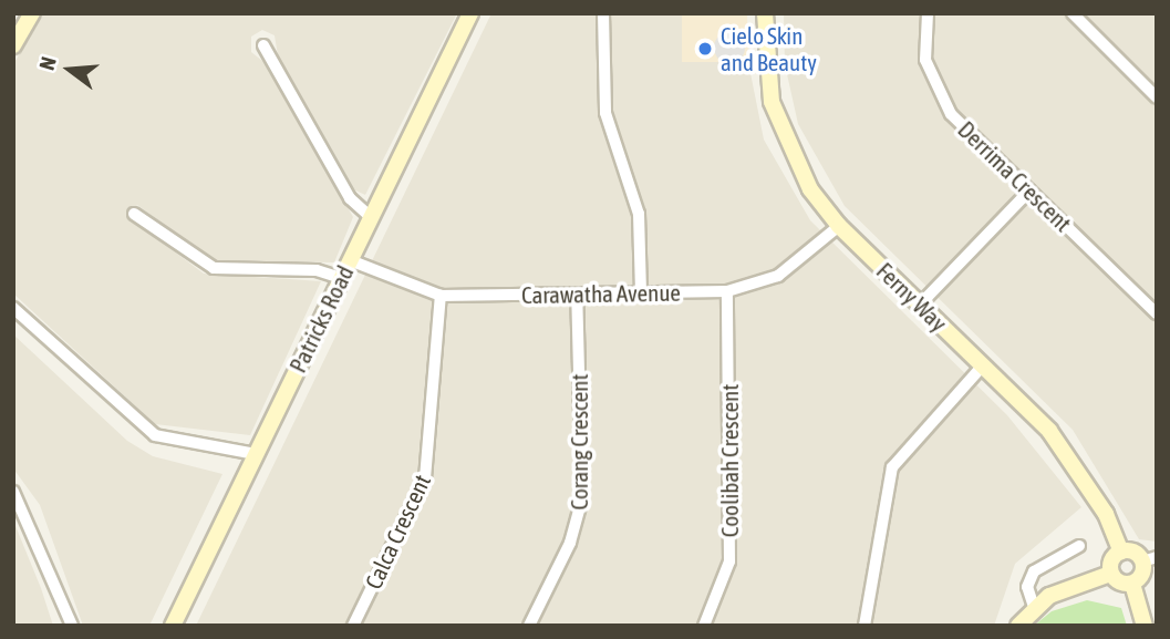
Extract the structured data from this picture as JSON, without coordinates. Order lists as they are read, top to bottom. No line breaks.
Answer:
{"streets":{"street":["Derrima Crescent","Carawatha Avenue","Ferny Way","Patricks Road","Corang Crescent","Coolibah Crescent","Calca Crescent"]},"crossings":[["Carawatha Avenue","Ferny Way"],["Carawatha Avenue","Patricks Road"],["Carawatha Avenue","Corang Crescent"],["Carawatha Avenue","Coolibah Crescent"],["Carawatha Avenue","Calca Crescent"]],"places":["Cielo Skin and Beauty"],"north":"left"}
